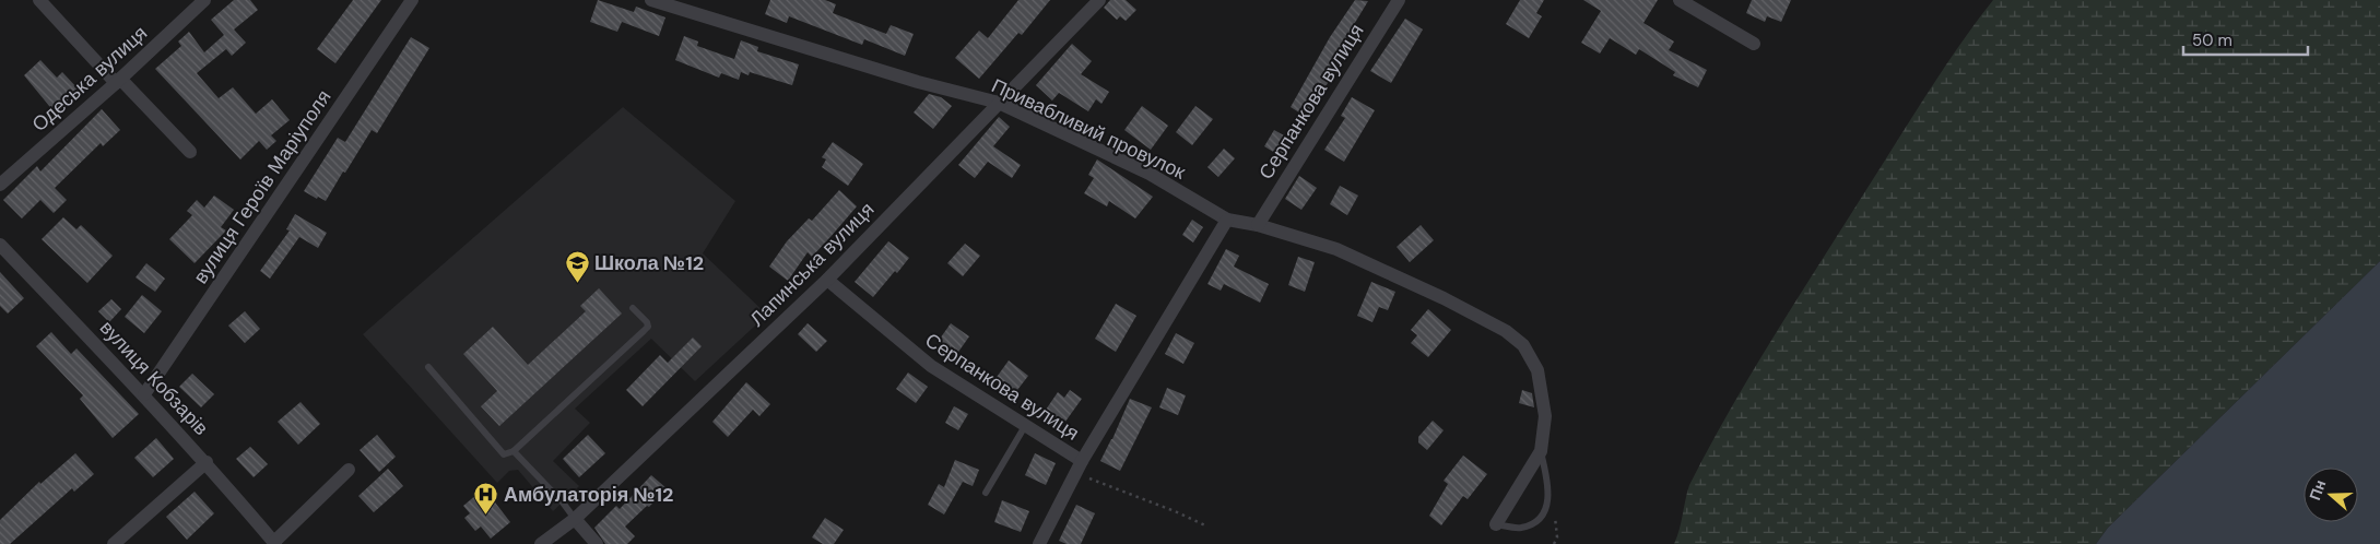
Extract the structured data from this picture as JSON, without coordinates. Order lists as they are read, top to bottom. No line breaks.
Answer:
{"streets":{"street":["Одеська вулиця","Серпанкова вулиця","Привабливий провулок","вулиця Героїв Маріуполя","Лапинська вулиця","вулиця Кобзарів"]},"crossings":[["Серпанкова вулиця","Привабливий провулок"],["Серпанкова вулиця","Лапинська вулиця"],["Привабливий провулок","Лапинська вулиця"],["вулиця Героїв Маріуполя","вулиця Кобзарів"]],"places":{"school or university":["Школа №12"],"hospital":["Амбулаторія №12"]},"scale_bar":"50 m","north":"left"}
